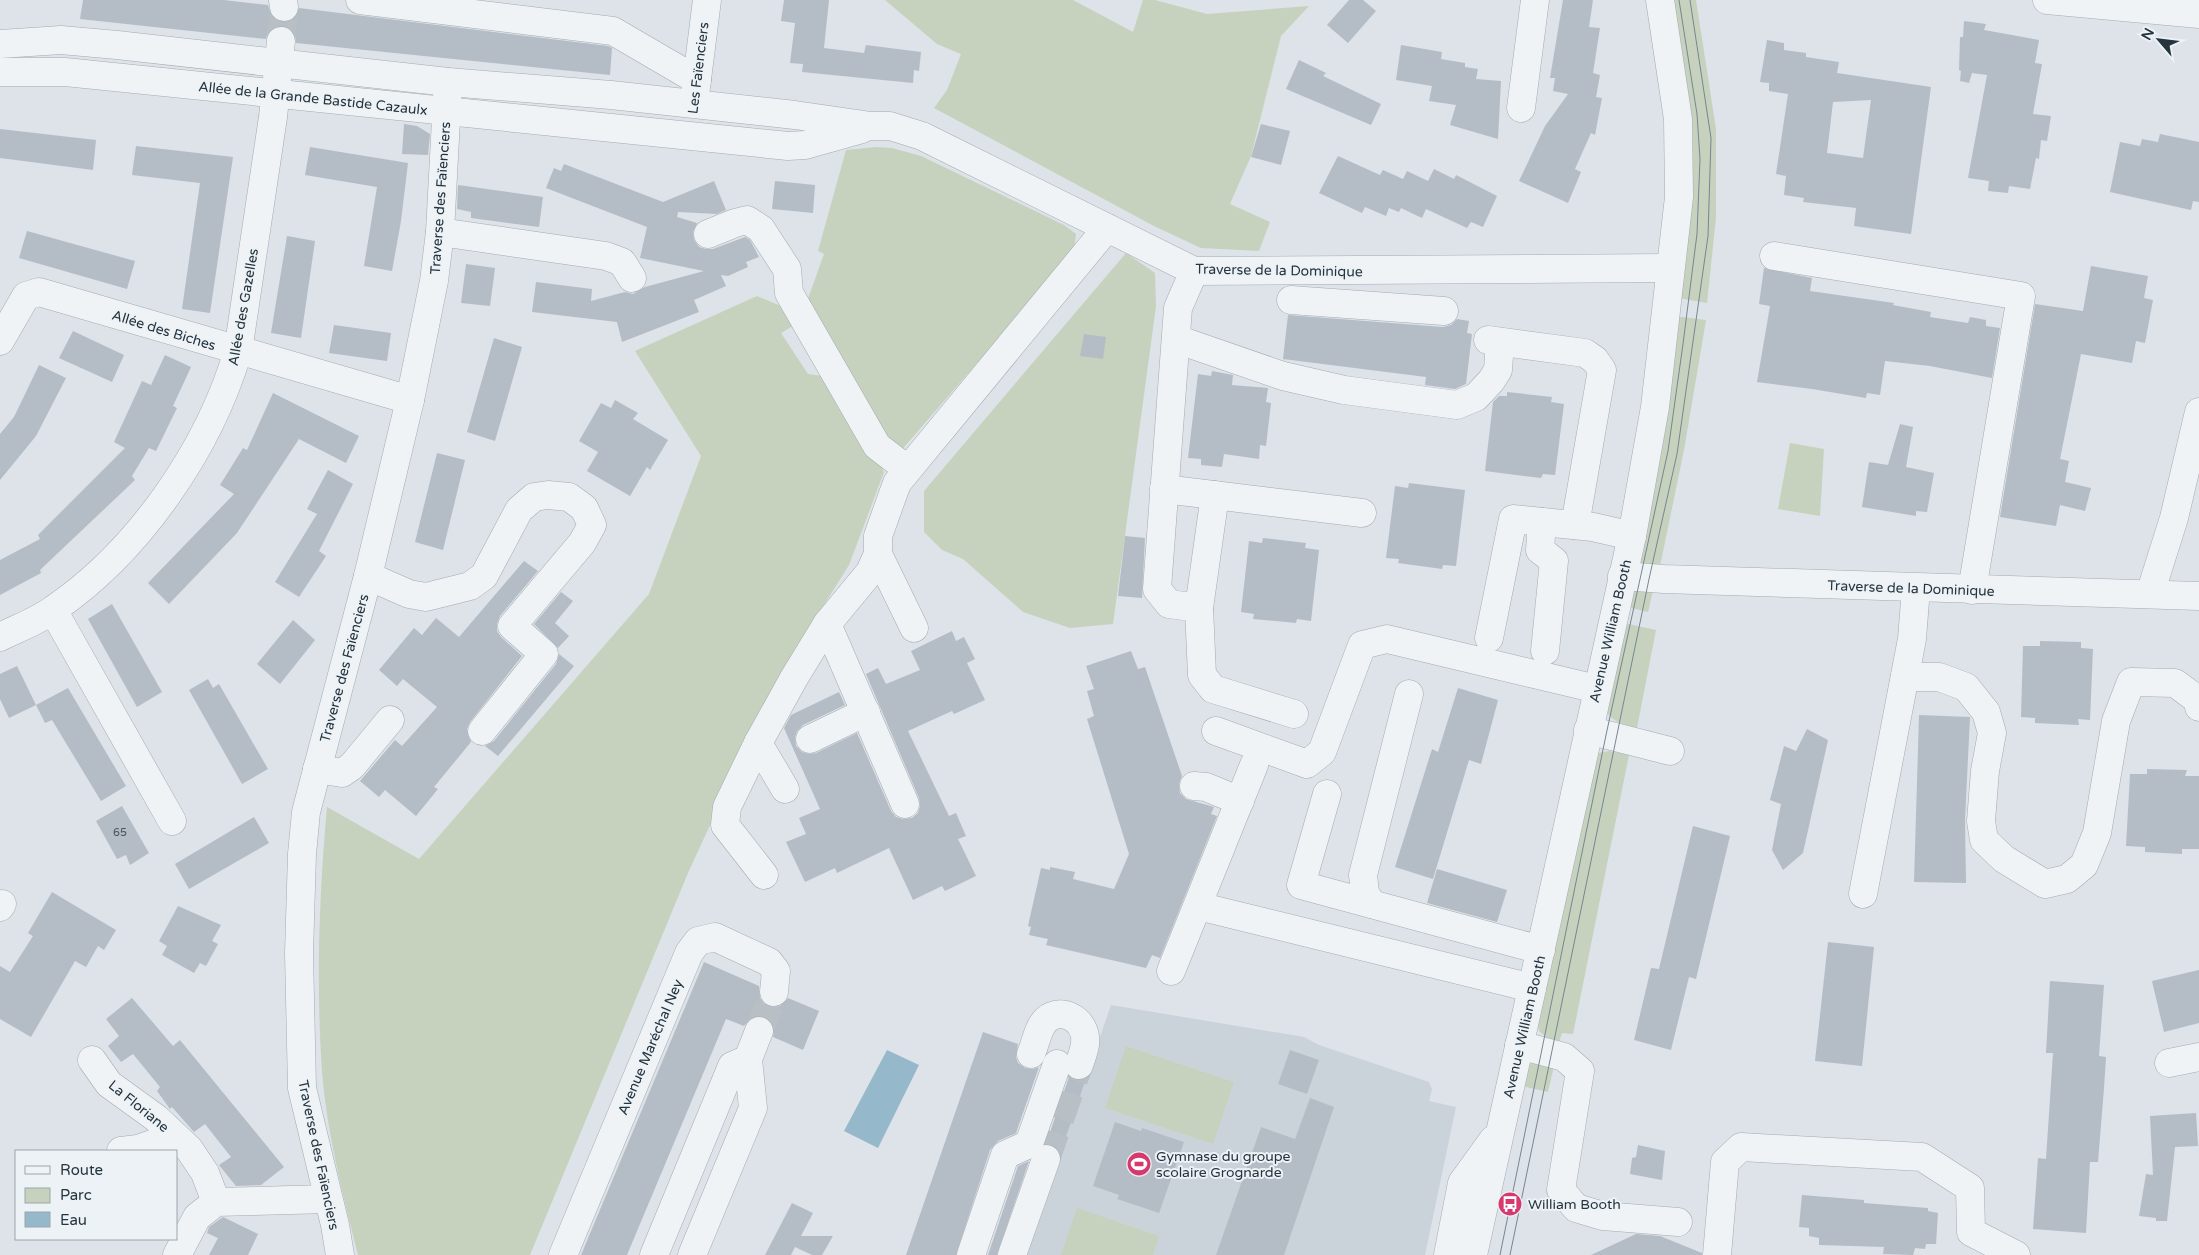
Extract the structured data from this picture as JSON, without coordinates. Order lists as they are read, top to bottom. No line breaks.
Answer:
{"streets":{"street":["Les Faïenciers","Allée de la Grande Bastide Cazaulx","Traverse des Faïenciers","Traverse de la Dominique","Allée des Gazelles","Allée des Biches","Avenue William Booth","Avenue Maréchal Ney","La Floriane"]},"crossings":[["Les Faïenciers","Allée de la Grande Bastide Cazaulx"],["Allée de la Grande Bastide Cazaulx","Traverse des Faïenciers"],["Allée de la Grande Bastide Cazaulx","Traverse de la Dominique"],["Allée de la Grande Bastide Cazaulx","Allée des Gazelles"],["Traverse des Faïenciers","Allée des Biches"],["Traverse de la Dominique","Avenue William Booth"],["Allée des Gazelles","Allée des Biches"]],"places":{"sports":["Gymnase du groupe scolaire Grognarde"],"bus stop":["William Booth"]},"house_numbers":["65"],"legend":["Route","Parc","Eau"],"north":"top left"}
